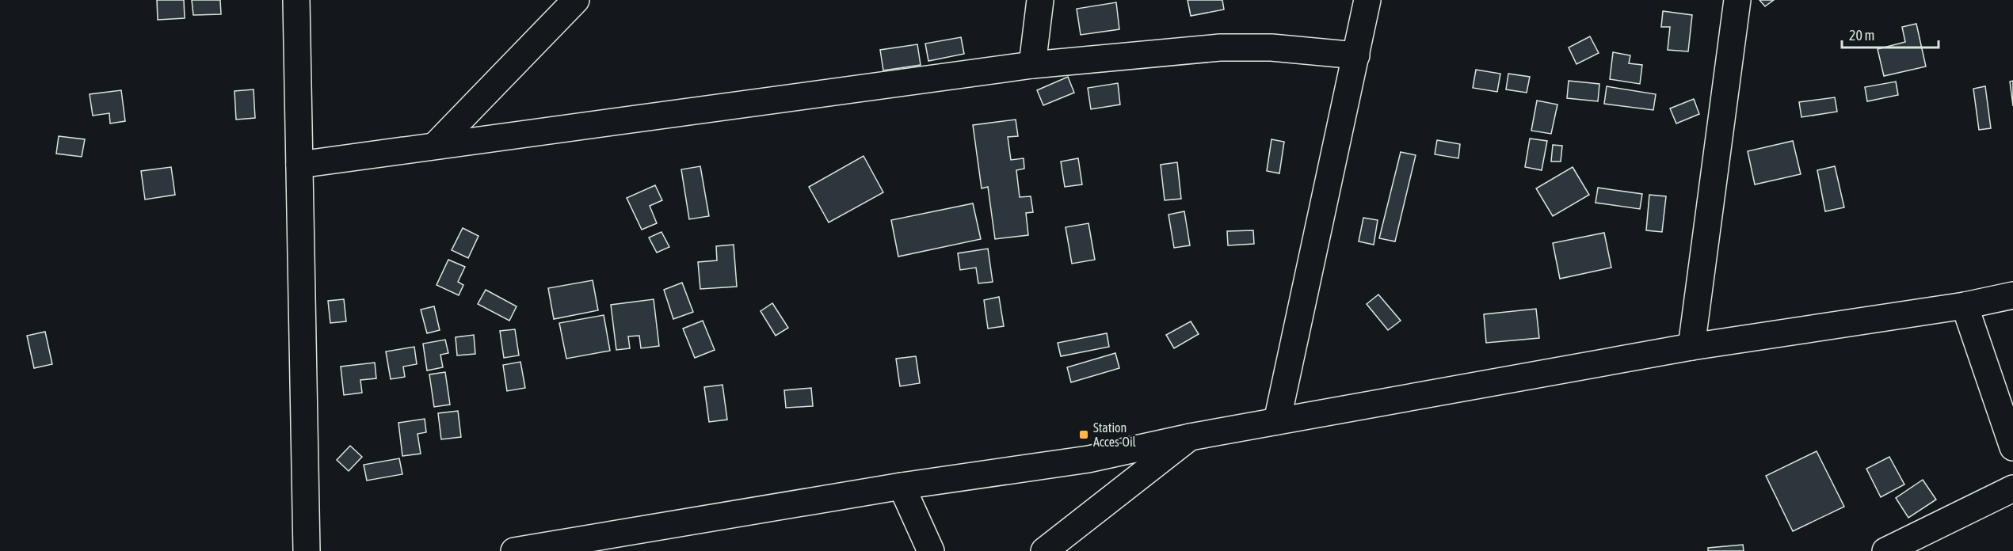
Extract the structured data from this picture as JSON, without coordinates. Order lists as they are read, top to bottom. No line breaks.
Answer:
{"places":{"transit":["Station Acces-Oil"]},"scale_bar":"20 m"}
